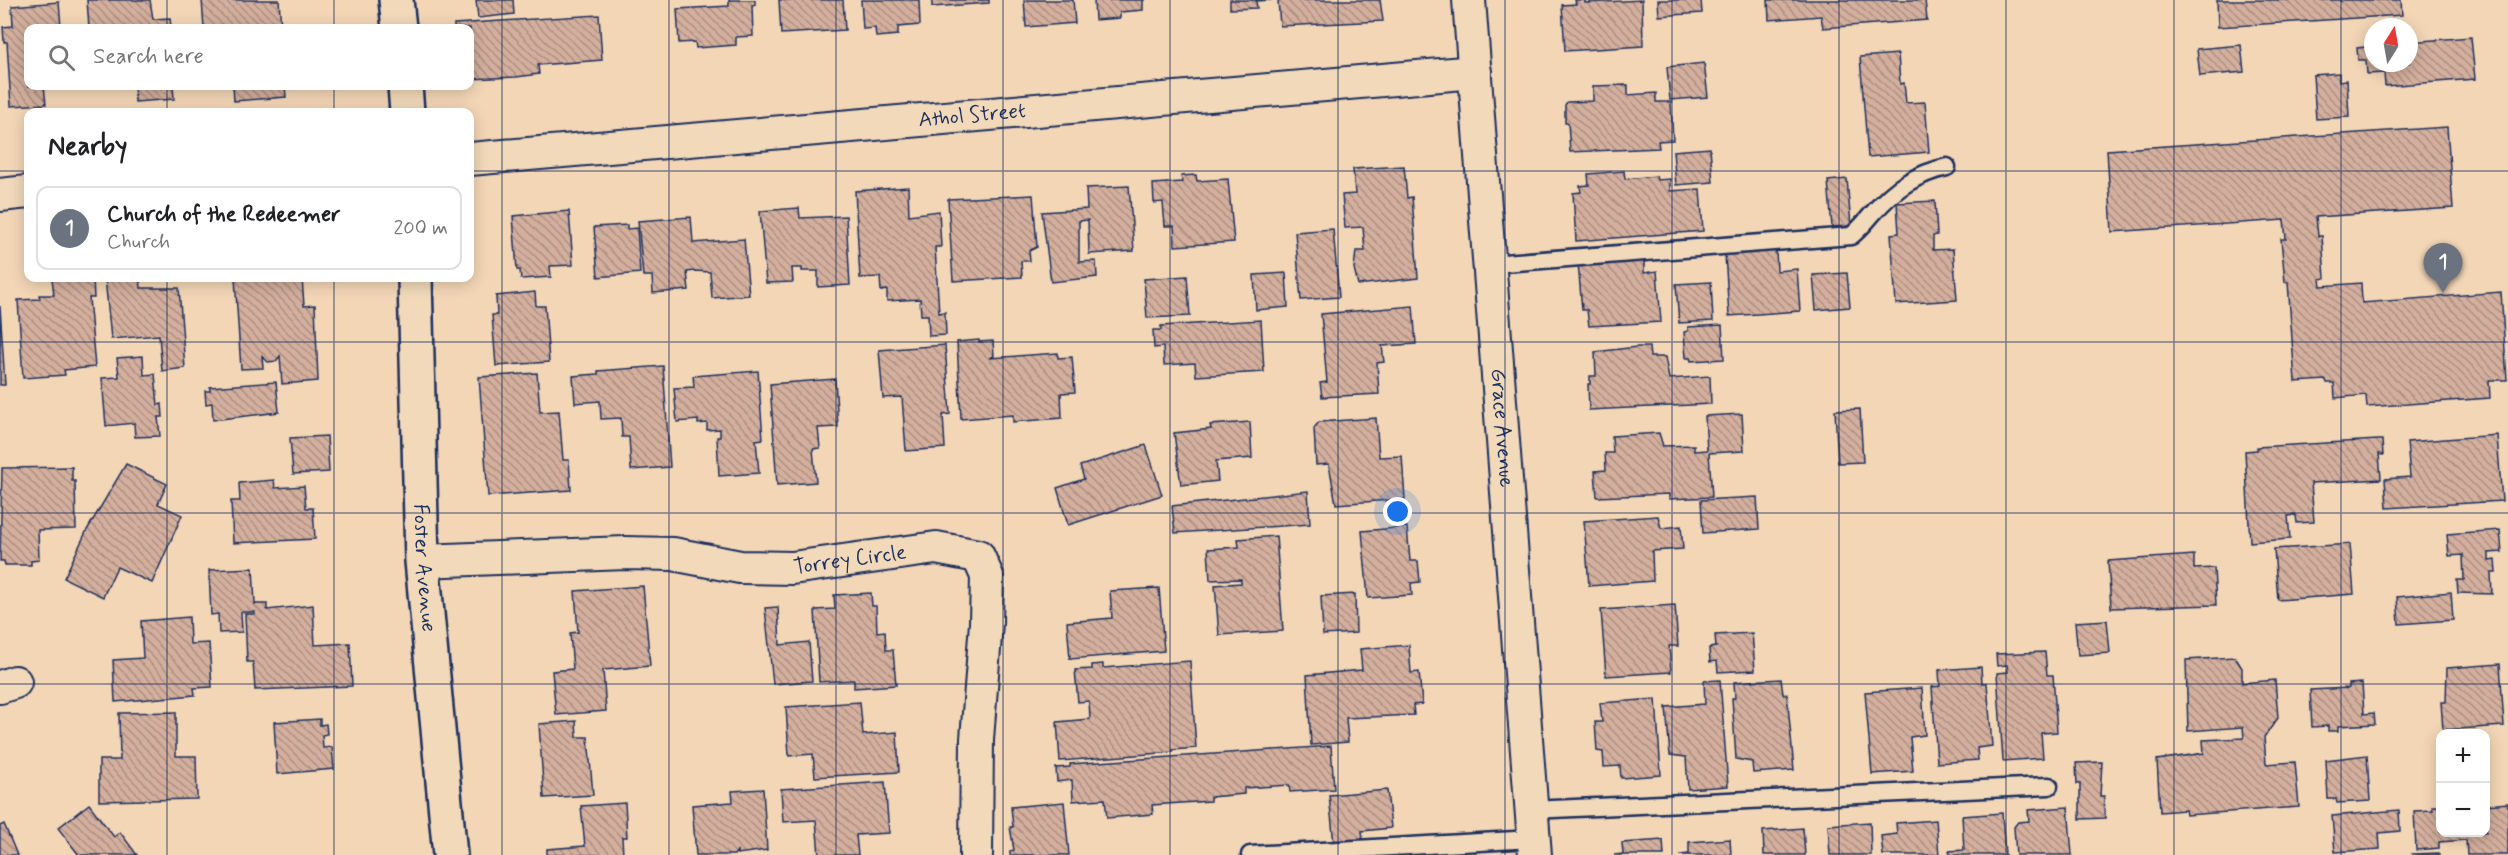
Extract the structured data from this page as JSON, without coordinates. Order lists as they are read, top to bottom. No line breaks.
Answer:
{"streets":{"street":["Athol Street","Grace Avenue","Torrey Circle","Foster Avenue"]},"crossings":[["Athol Street","Grace Avenue"],["Torrey Circle","Foster Avenue"]],"north":"top","page":{"search":"Search here","heading":"Nearby","list":[{"mark":"1","name":"Church of the Redeemer","note":"Church","value":"200 m"}],"pins":"1","map_buttons":["+","−"]}}
